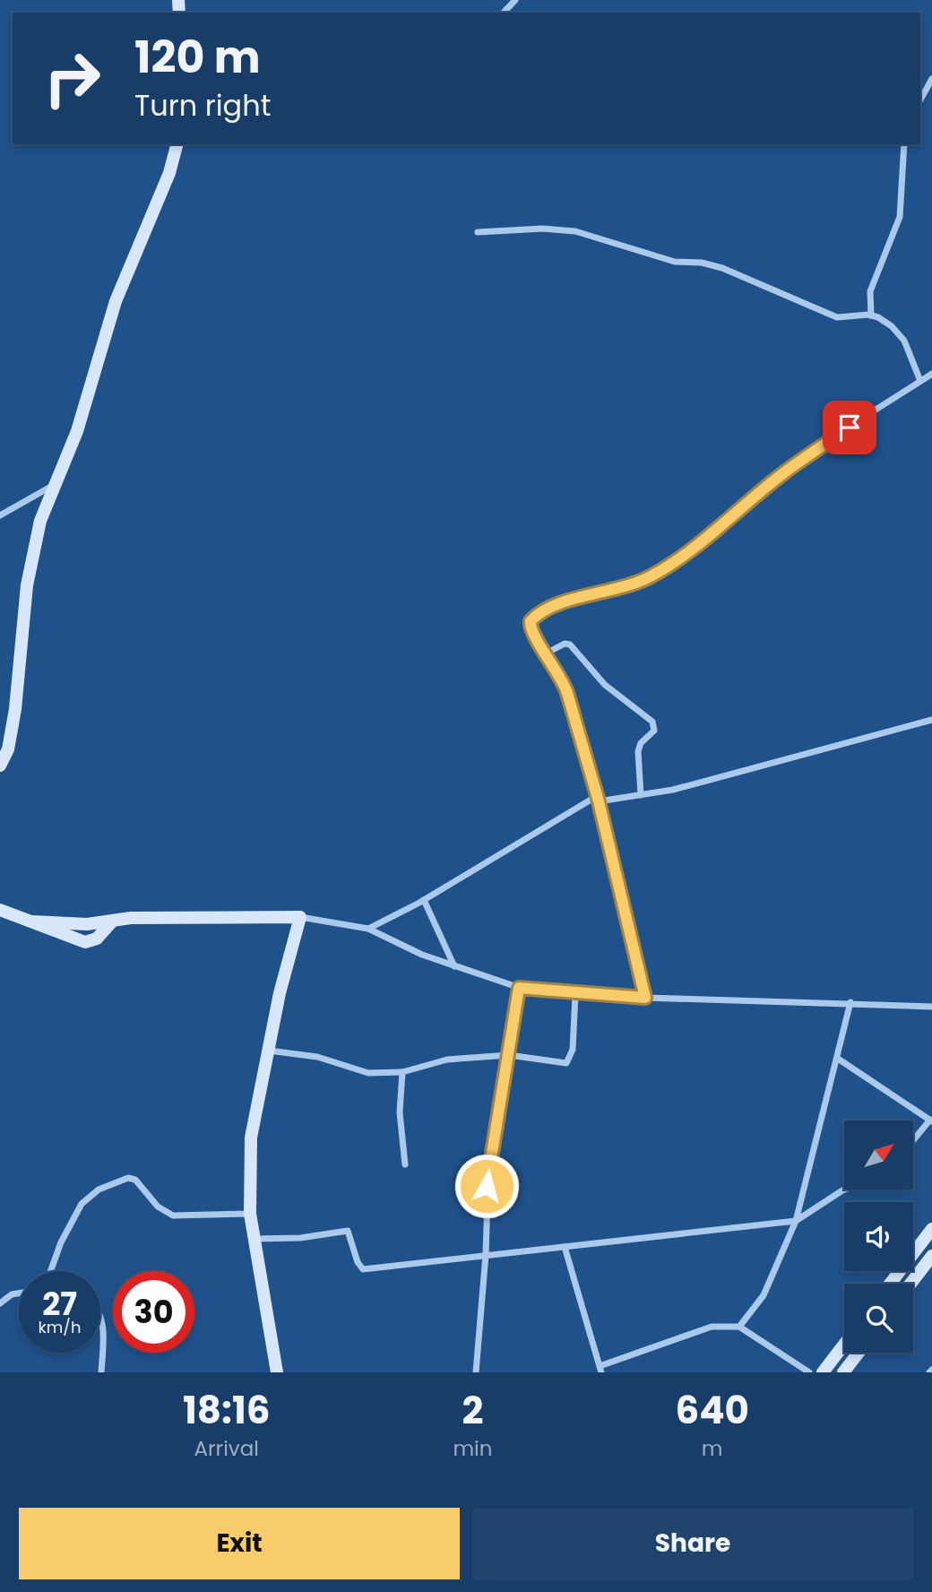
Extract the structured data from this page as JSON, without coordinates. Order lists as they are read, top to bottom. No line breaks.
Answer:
{"north":"top right","page":{"turn":["120 m","Turn right"],"speed":"27 km/h","limit":"30","eta":["18:16","Arrival","2","min","640","m"],"buttons":["Exit","Share"]}}
